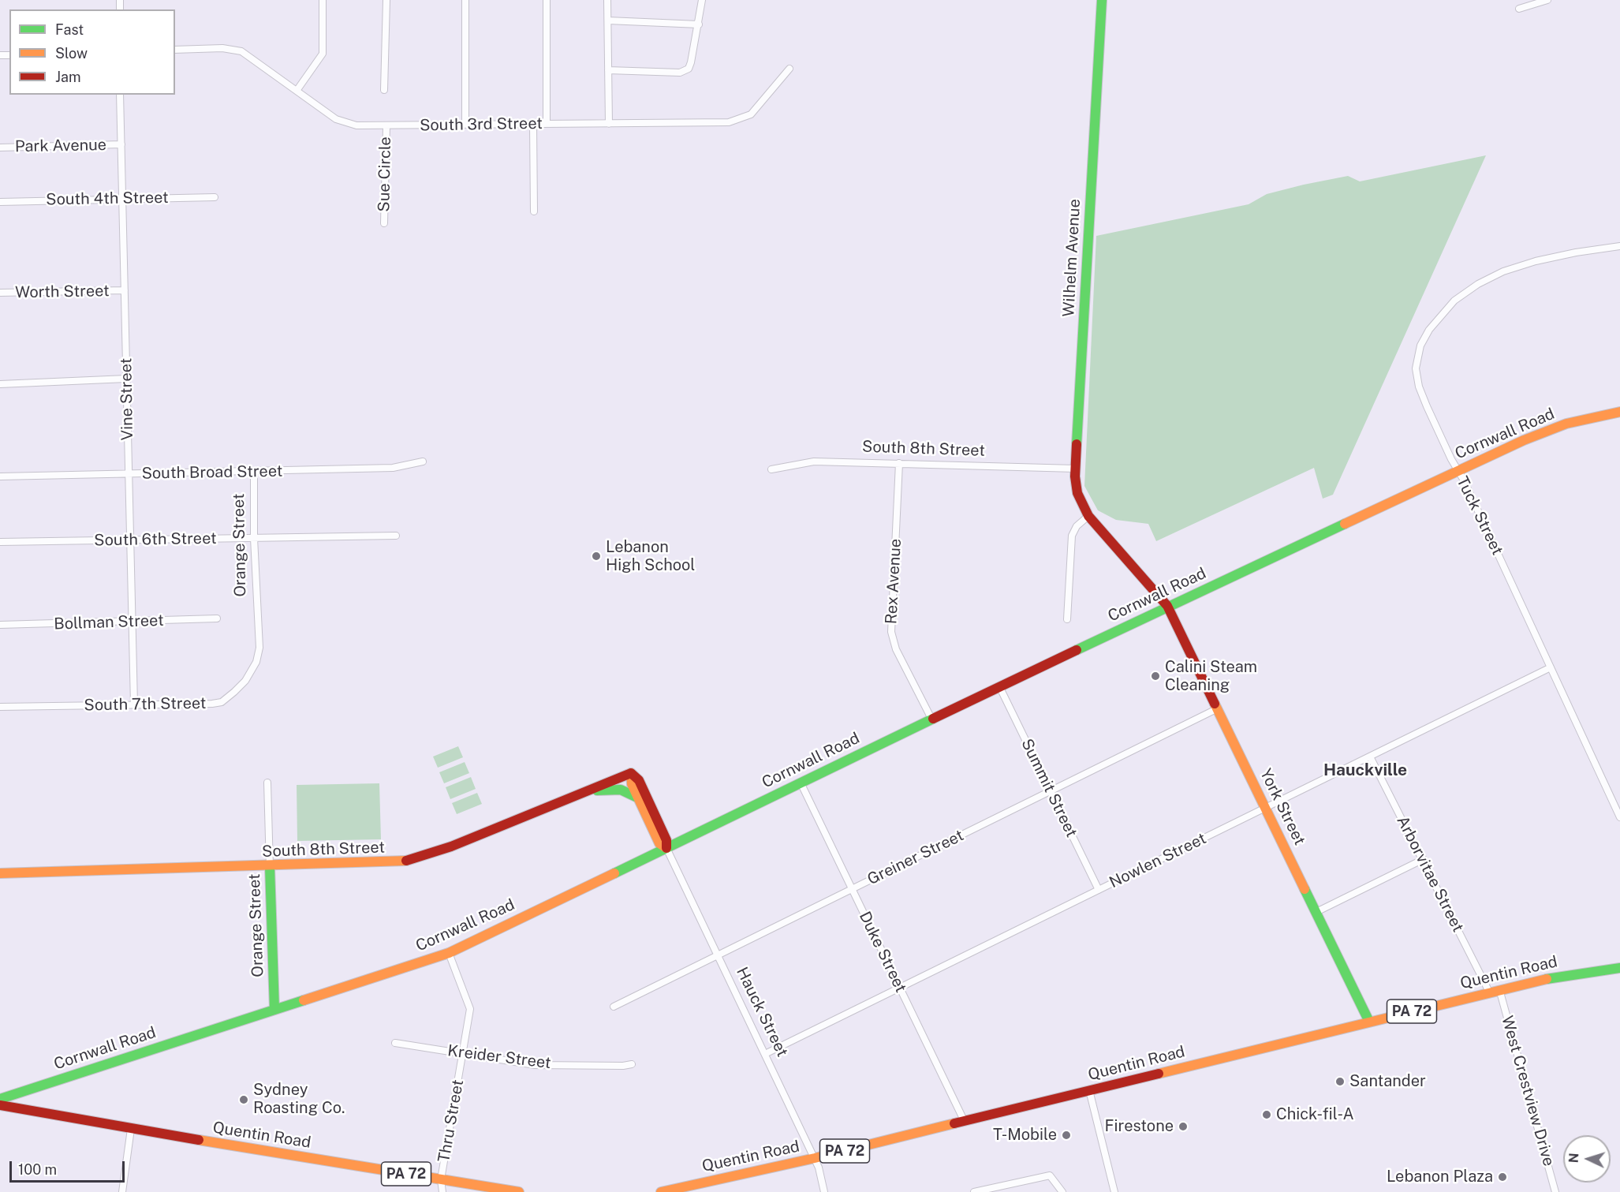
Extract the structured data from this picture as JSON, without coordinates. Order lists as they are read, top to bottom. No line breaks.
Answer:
{"streets":{"main road":["Wilhelm Avenue","Cornwall Road","South 8th Street","Orange Street","York Street","Quentin Road","PA 72","Hauck Street"],"street":["South 3rd Street","Park Avenue","Sue Circle","South 4th Street","Worth Street","Vine Street","South Broad Street","Tuck Street","South 6th Street","Rex Avenue","Bollman Street","South 7th Street","Summit Street","Greiner Street","Nowlen Street","Arborvitae Street","Duke Street","Kreider Street","West Crestview Drive","Thru Street"]},"crossings":[["South 3rd Street","Sue Circle"],["Park Avenue","Vine Street"],["South 4th Street","Vine Street"],["Wilhelm Avenue","Cornwall Road"],["Wilhelm Avenue","South 8th Street"],["Wilhelm Avenue","York Street"],["Worth Street","Vine Street"],["Vine Street","South Broad Street"],["Vine Street","South 6th Street"],["Vine Street","Bollman Street"],["Vine Street","South 7th Street"],["Cornwall Road","Tuck Street"],["Cornwall Road","Orange Street"],["Cornwall Road","Rex Avenue"],["Cornwall Road","Summit Street"],["Cornwall Road","York Street"],["Cornwall Road","Duke Street"],["Cornwall Road","Hauck Street"],["Cornwall Road","Thru Street"],["South 8th Street","Orange Street"],["South 8th Street","Rex Avenue"],["South 8th Street","Hauck Street"],["South Broad Street","Orange Street"],["Tuck Street","Nowlen Street"],["South 6th Street","Orange Street"],["Orange Street","South 7th Street"],["Summit Street","Greiner Street"],["Summit Street","Nowlen Street"],["York Street","Greiner Street"],["York Street","Nowlen Street"],["York Street","Quentin Road"],["Greiner Street","Duke Street"],["Greiner Street","Hauck Street"],["Nowlen Street","Arborvitae Street"],["Nowlen Street","Duke Street"],["Nowlen Street","Hauck Street"],["Arborvitae Street","Quentin Road"],["Arborvitae Street","West Crestview Drive"],["Duke Street","Quentin Road"],["Quentin Road","Hauck Street"],["Quentin Road","West Crestview Drive"],["Quentin Road","Thru Street"],["Kreider Street","Thru Street"]],"districts":["Hauckville"],"places":["Lebanon High School","Calini Steam Cleaning","Santander","Sydney Roasting Co.","Chick-fil-A","Firestone","T-Mobile","Lebanon Plaza"],"legend":["Fast","Slow","Jam"],"scale_bar":"100 m","north":"left"}
